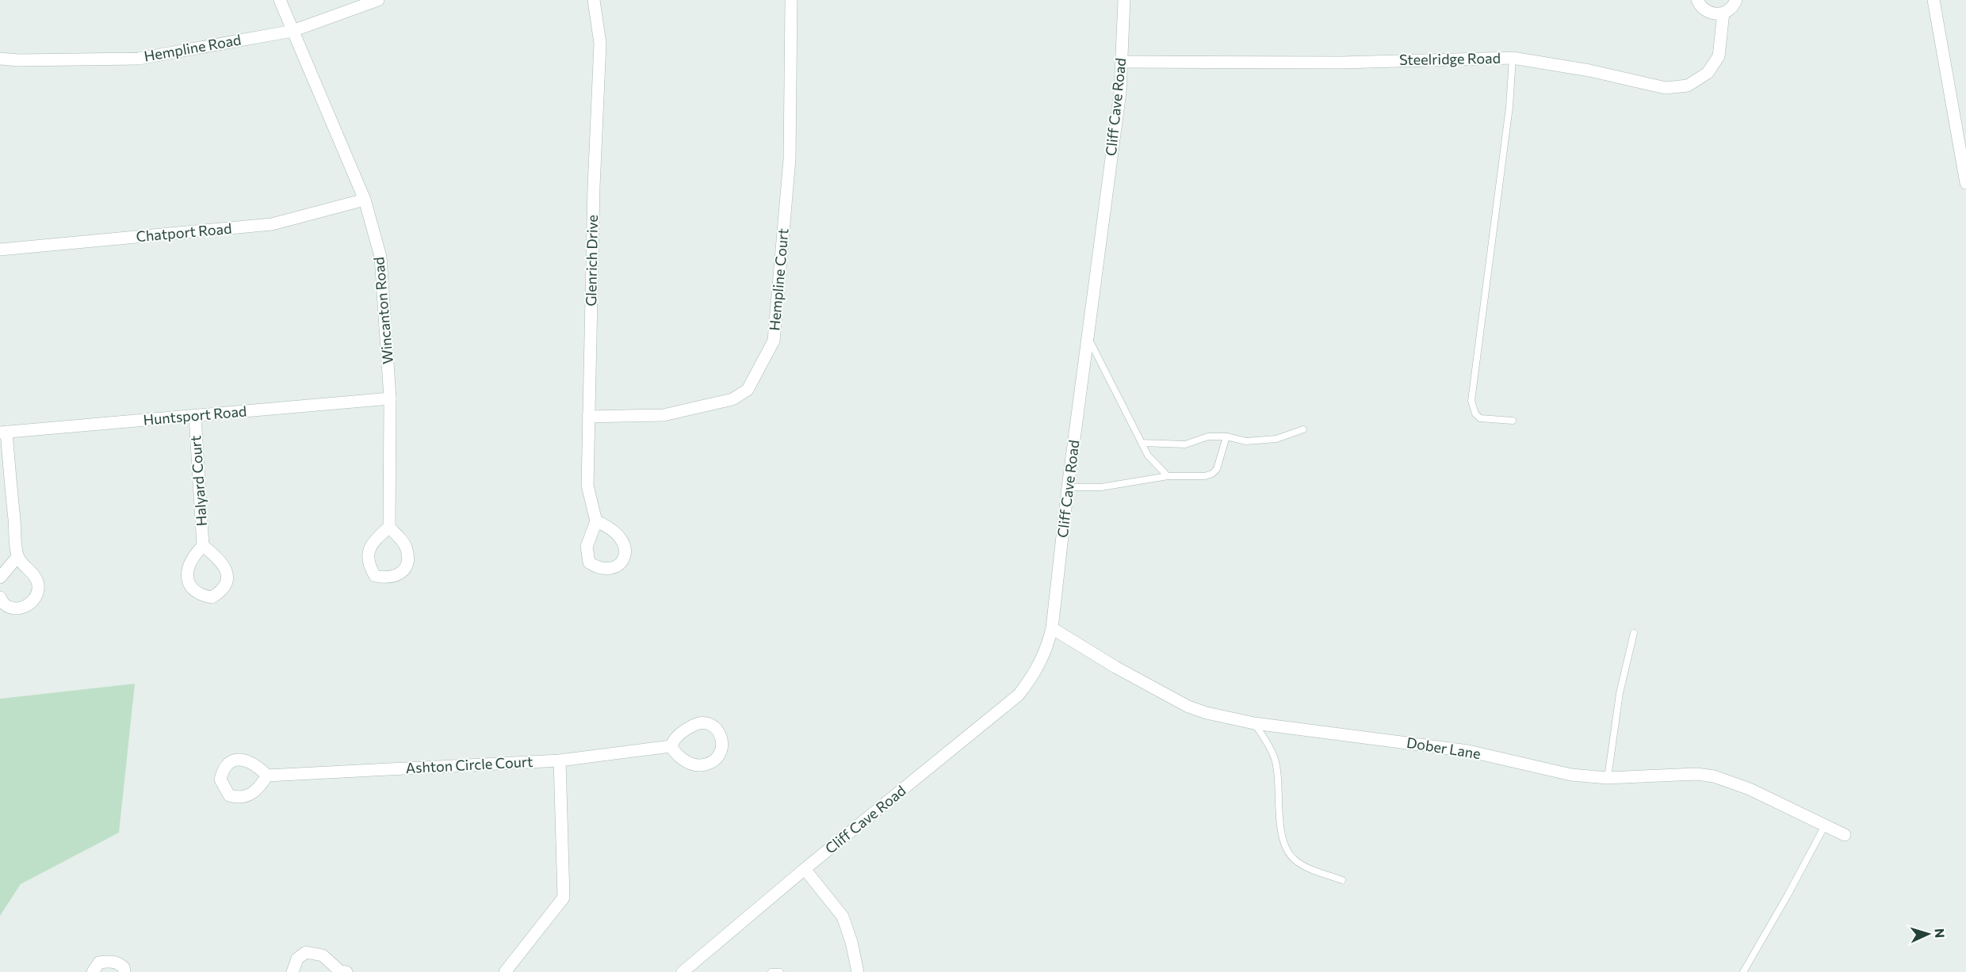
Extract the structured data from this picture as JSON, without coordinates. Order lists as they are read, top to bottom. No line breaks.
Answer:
{"streets":{"street":["Hempline Road","Steelridge Road","Cliff Cave Road","Chatport Road","Glenrich Drive","Hempline Court","Wincanton Road","Huntsport Road","Halyard Court","Dober Lane","Ashton Circle Court"]},"crossings":[["Hempline Road","Wincanton Road"],["Steelridge Road","Cliff Cave Road"],["Cliff Cave Road","Dober Lane"],["Chatport Road","Wincanton Road"],["Glenrich Drive","Hempline Court"],["Wincanton Road","Huntsport Road"],["Huntsport Road","Halyard Court"]],"north":"right"}
